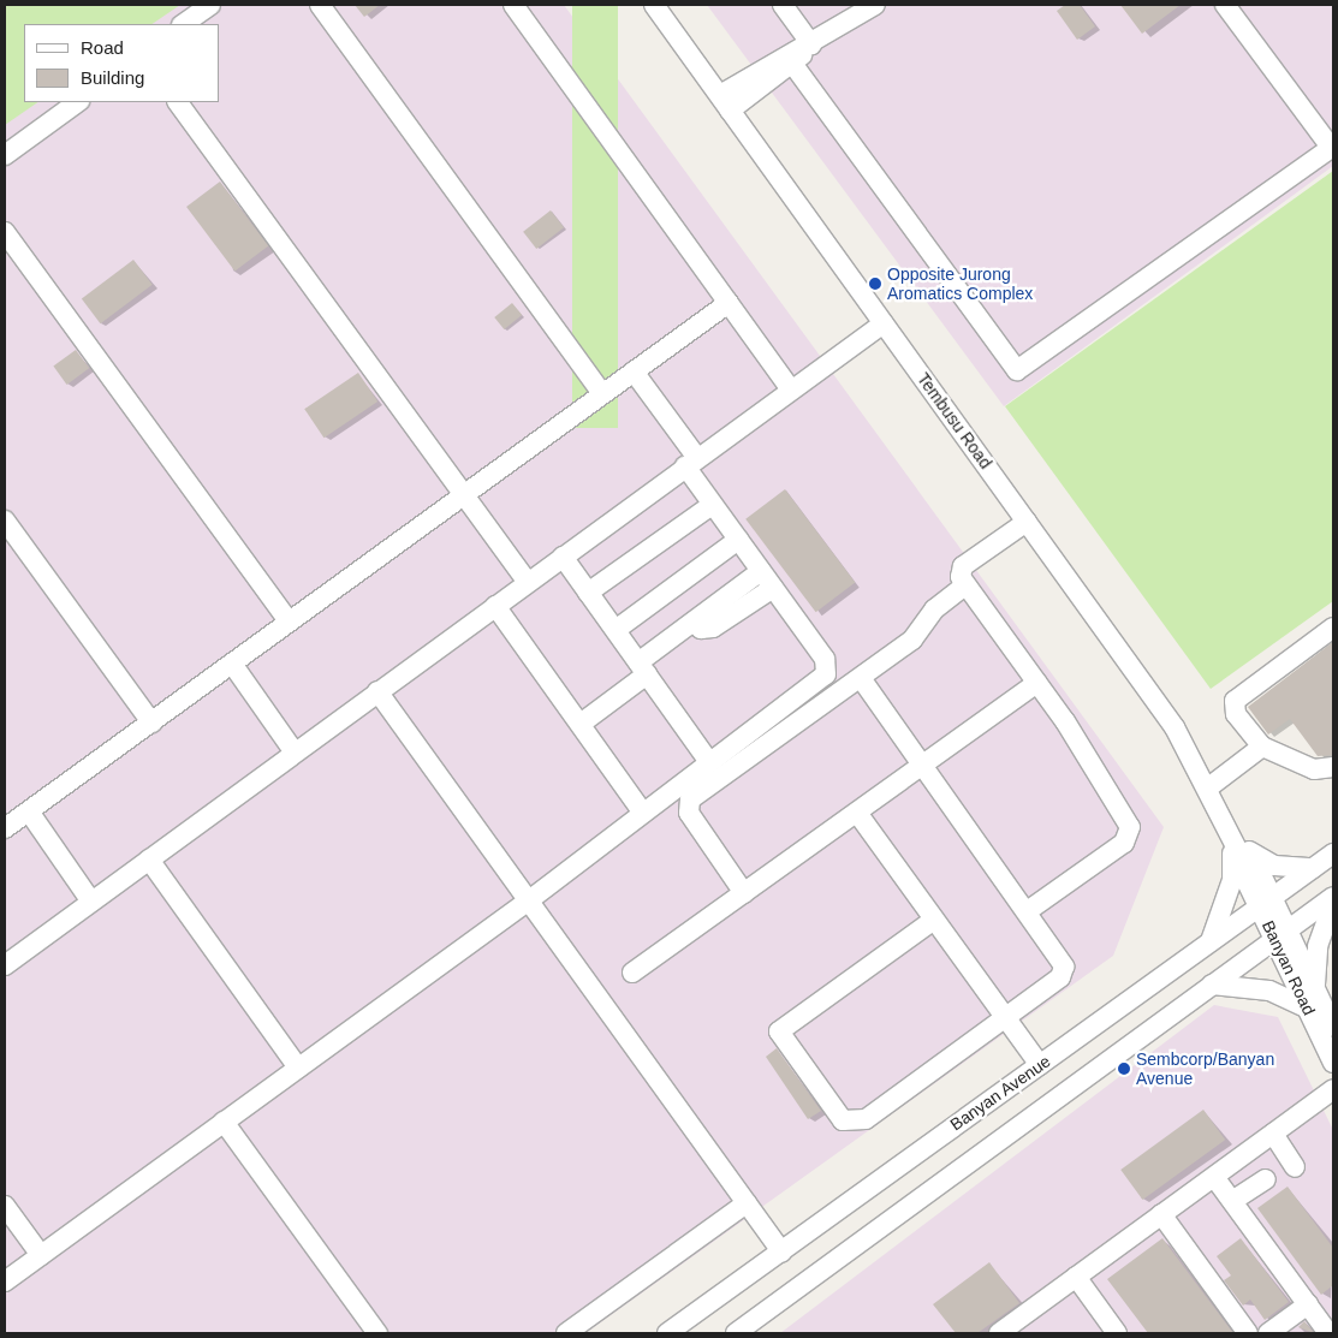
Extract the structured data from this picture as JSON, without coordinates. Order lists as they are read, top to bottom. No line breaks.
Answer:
{"streets":{"street":["Tembusu Road","Banyan Road","Banyan Avenue"]},"crossings":[["Tembusu Road","Banyan Road"],["Tembusu Road","Banyan Avenue"],["Banyan Road","Banyan Avenue"]],"places":["Opposite Jurong Aromatics Complex","Sembcorp/Banyan Avenue"],"legend":["Road","Building"]}
